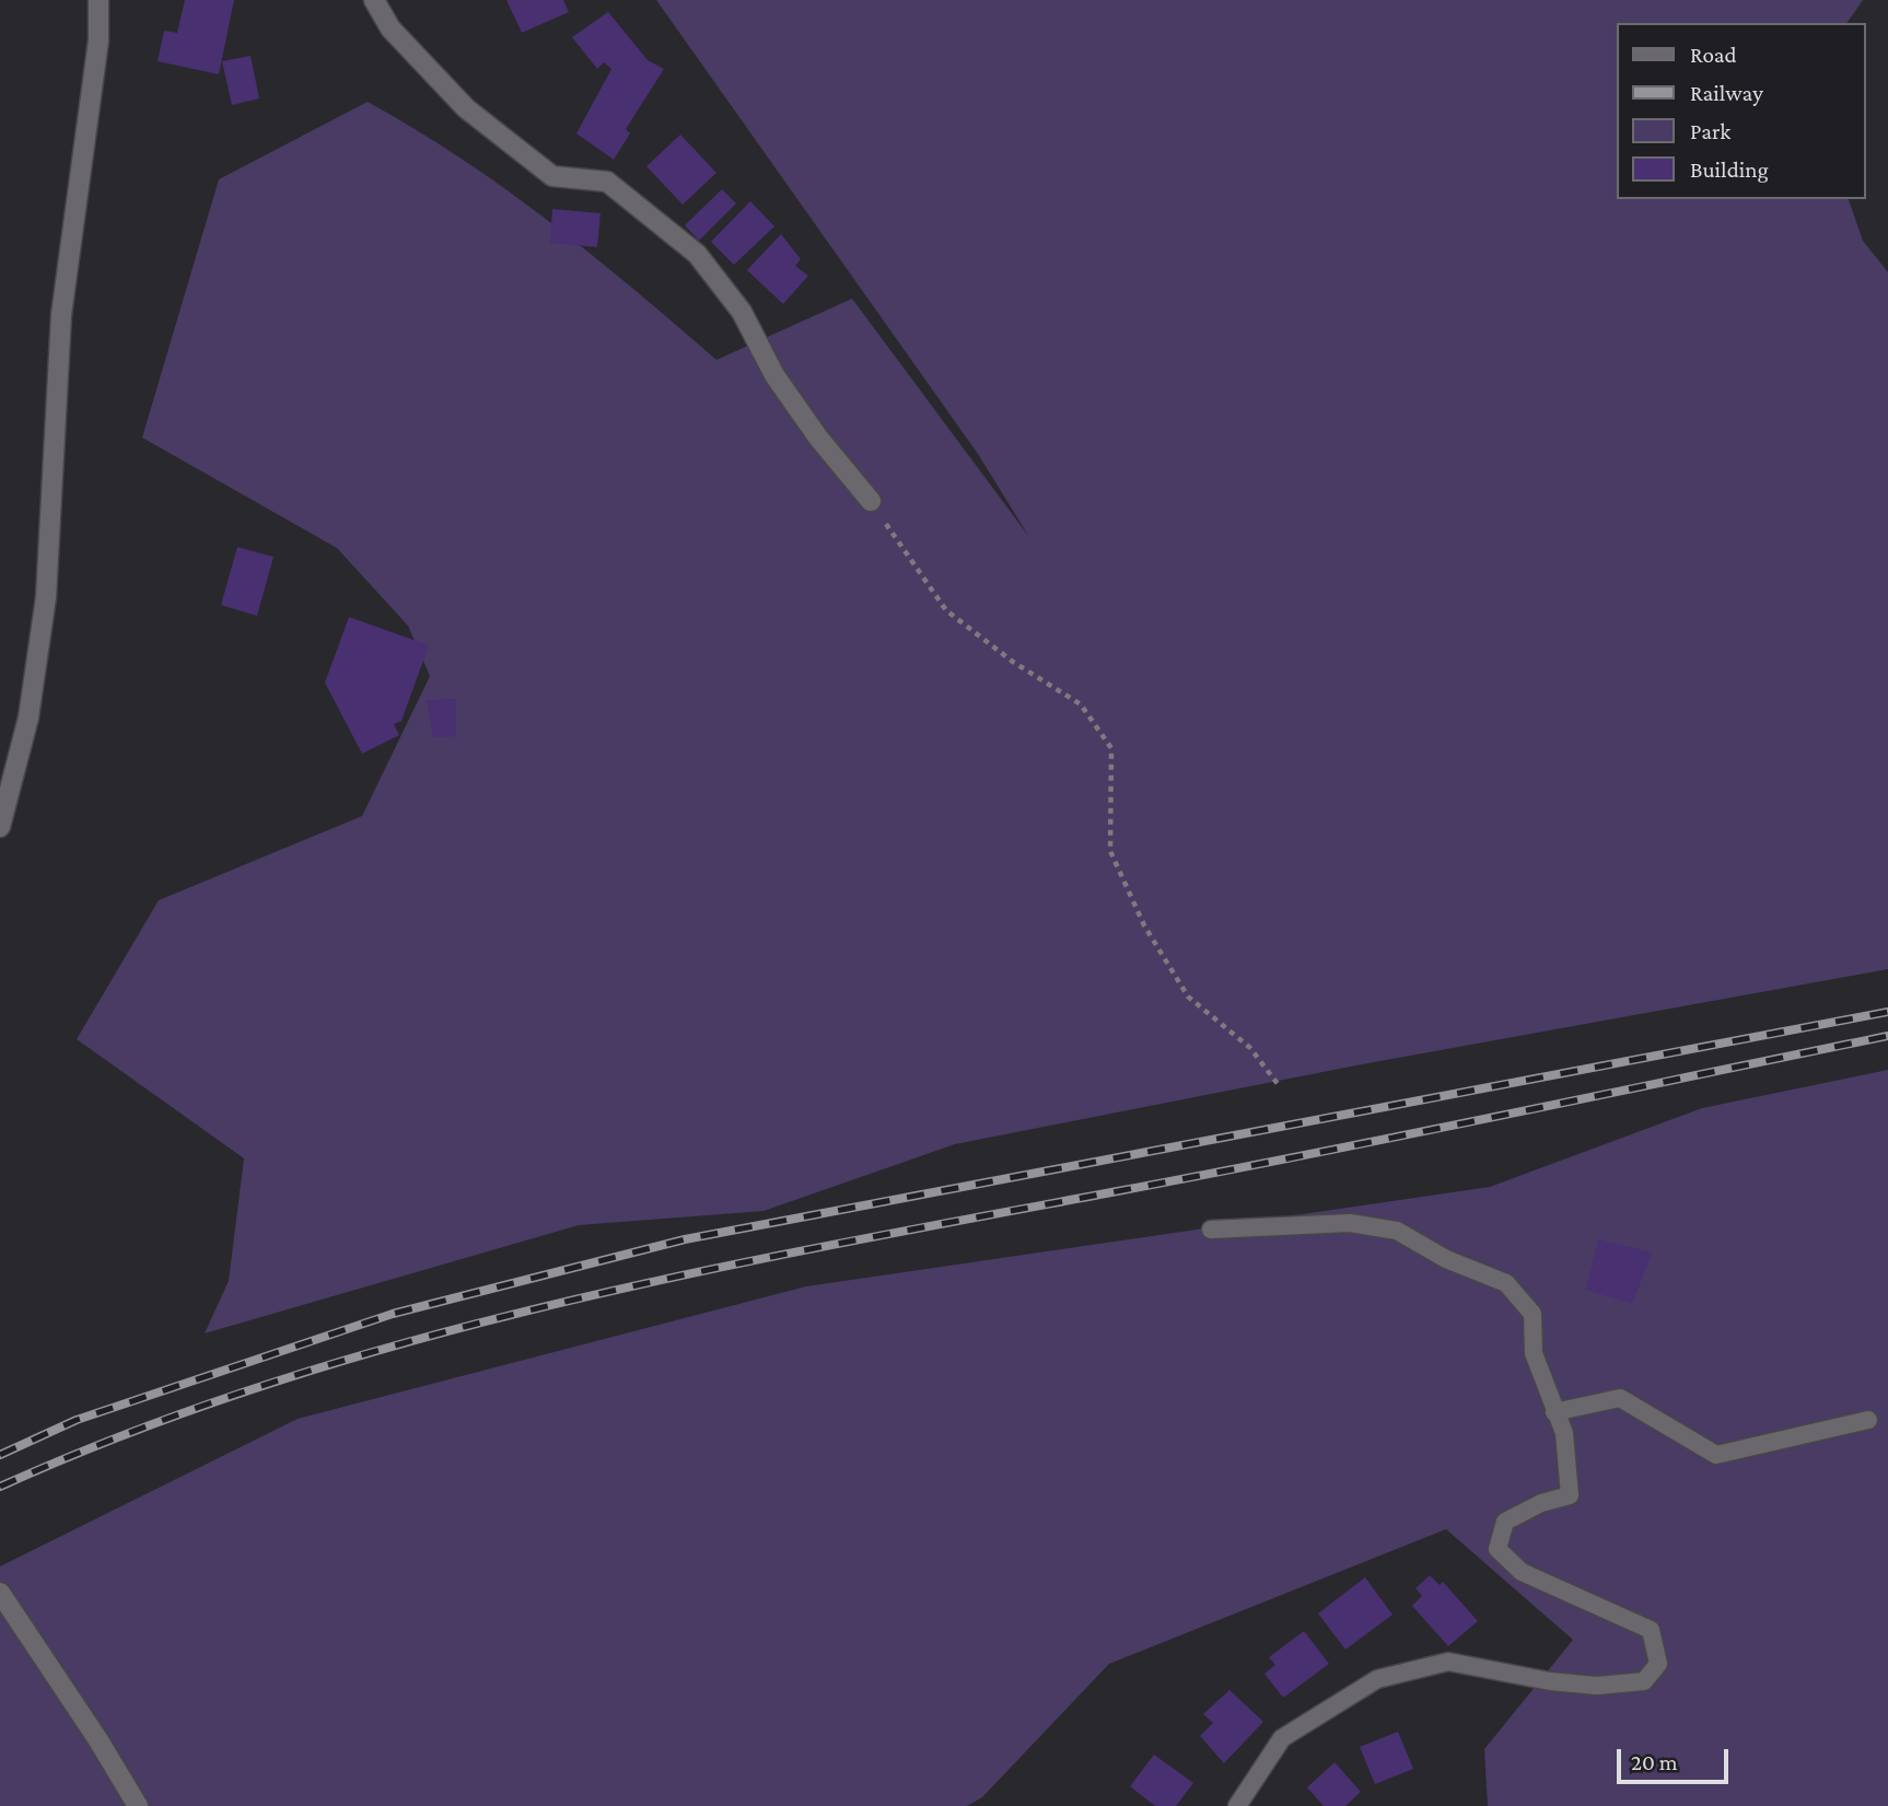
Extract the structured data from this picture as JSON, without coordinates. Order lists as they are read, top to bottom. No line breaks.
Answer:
{"legend":["Road","Railway","Park","Building"],"scale_bar":"20 m"}
